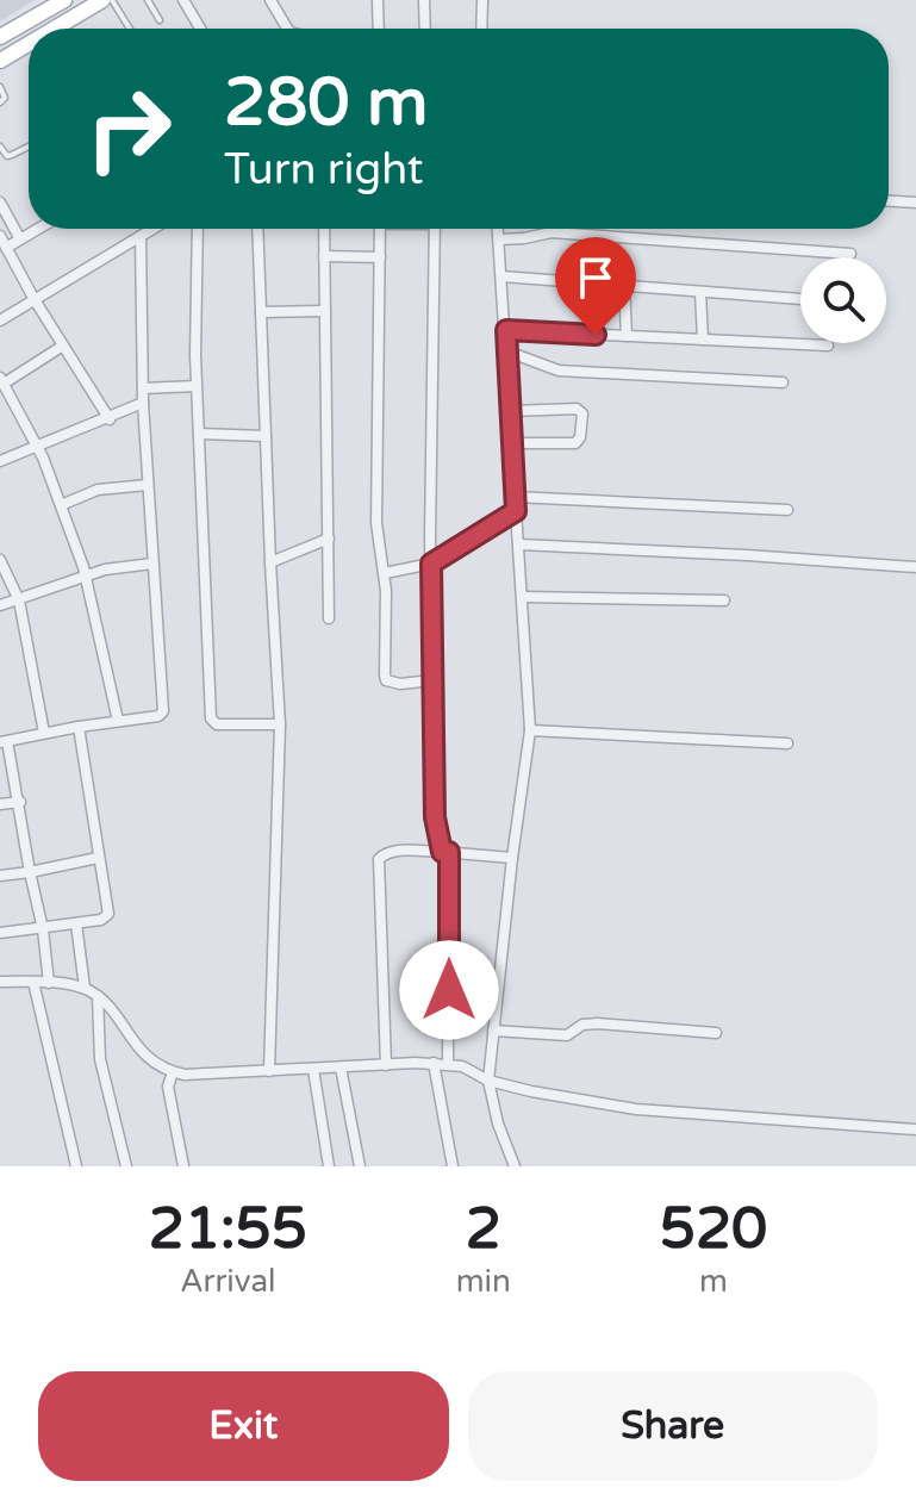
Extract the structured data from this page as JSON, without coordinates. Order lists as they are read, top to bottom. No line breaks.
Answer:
{"page":{"turn":["280 m","Turn right"],"eta":["21:55","Arrival","2","min","520","m"],"buttons":["Exit","Share"]}}
